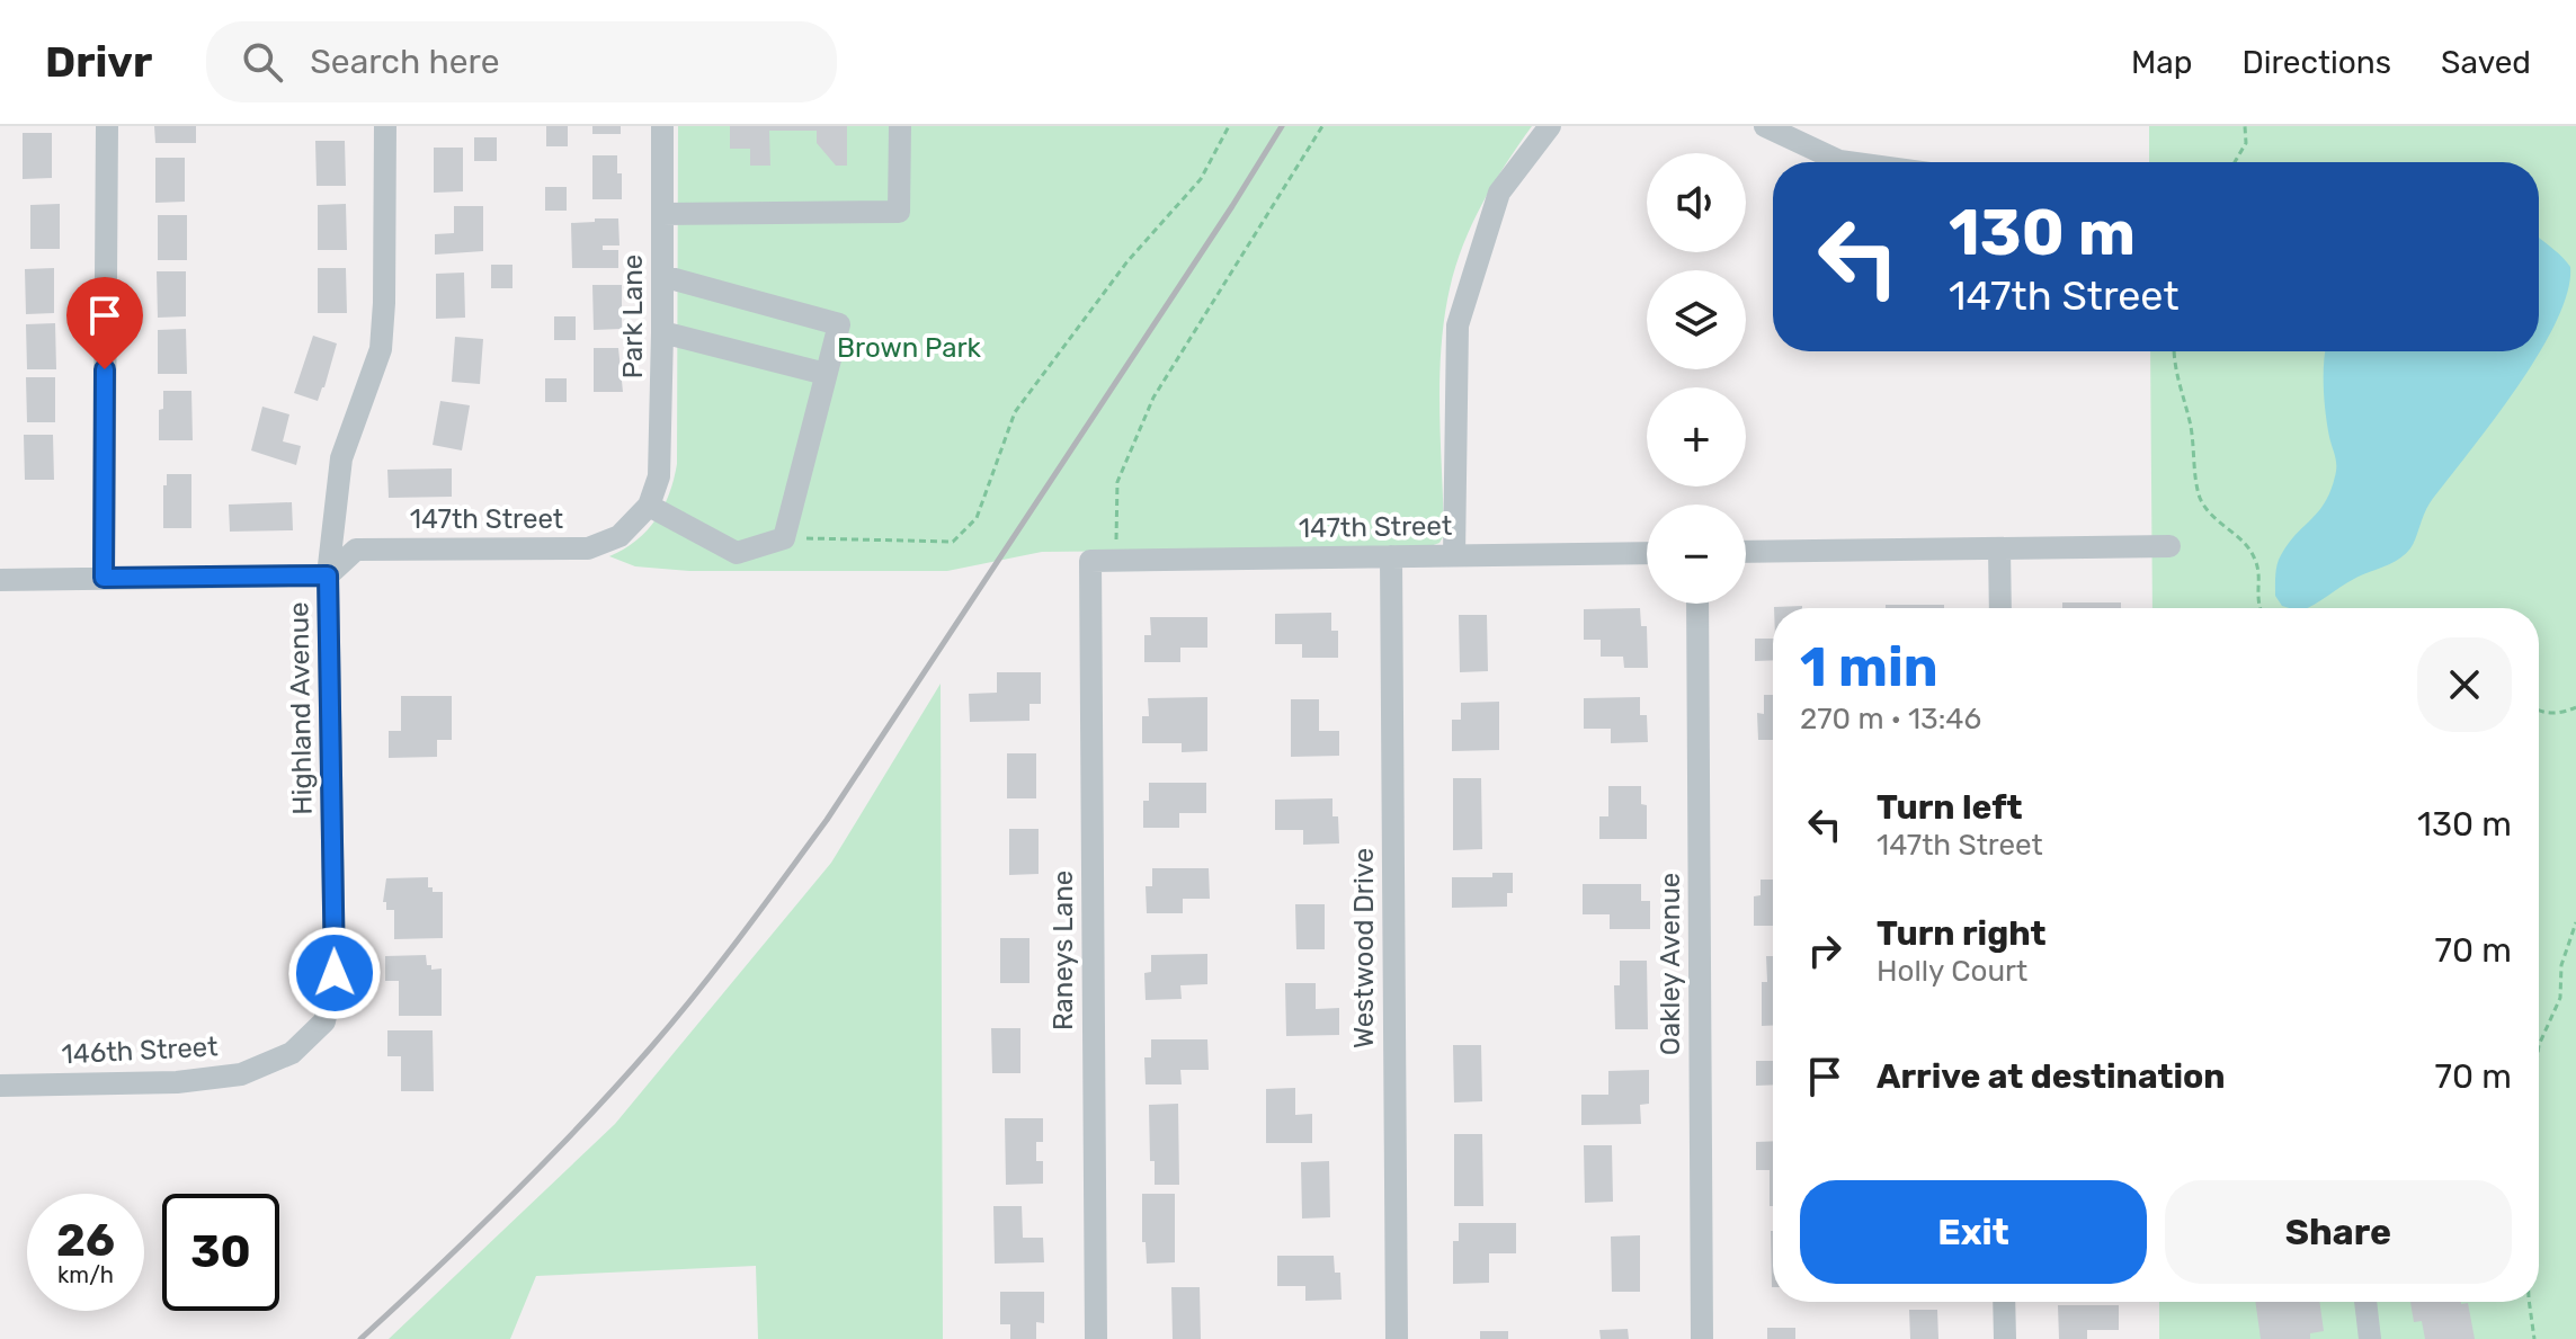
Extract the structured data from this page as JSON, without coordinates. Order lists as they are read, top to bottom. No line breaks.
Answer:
{"streets":{"street":["Park Lane","147th Street","Highland Avenue","Westwood Drive","Raneys Lane","Oakley Avenue","146th Street"]},"crossings":[["Park Lane","147th Street"],["147th Street","Highland Avenue"],["147th Street","Westwood Drive"],["147th Street","Raneys Lane"],["Highland Avenue","146th Street"]],"parks":["Brown Park"],"page":{"header":"Drivr","search":"Search here","nav":["Map","Directions","Saved"],"map_buttons":["+","−"],"turn":["130 m","147th Street"],"heading":["1 min","270 m · 13:46"],"list":[{"name":"Turn left","note":"147th Street","value":"130 m"},{"name":"Turn right","note":"Holly Court","value":"70 m"},{"name":"Arrive at destination","value":"70 m"}],"buttons":["Exit","Share"],"speed":"26 km/h","limit":"30"}}
